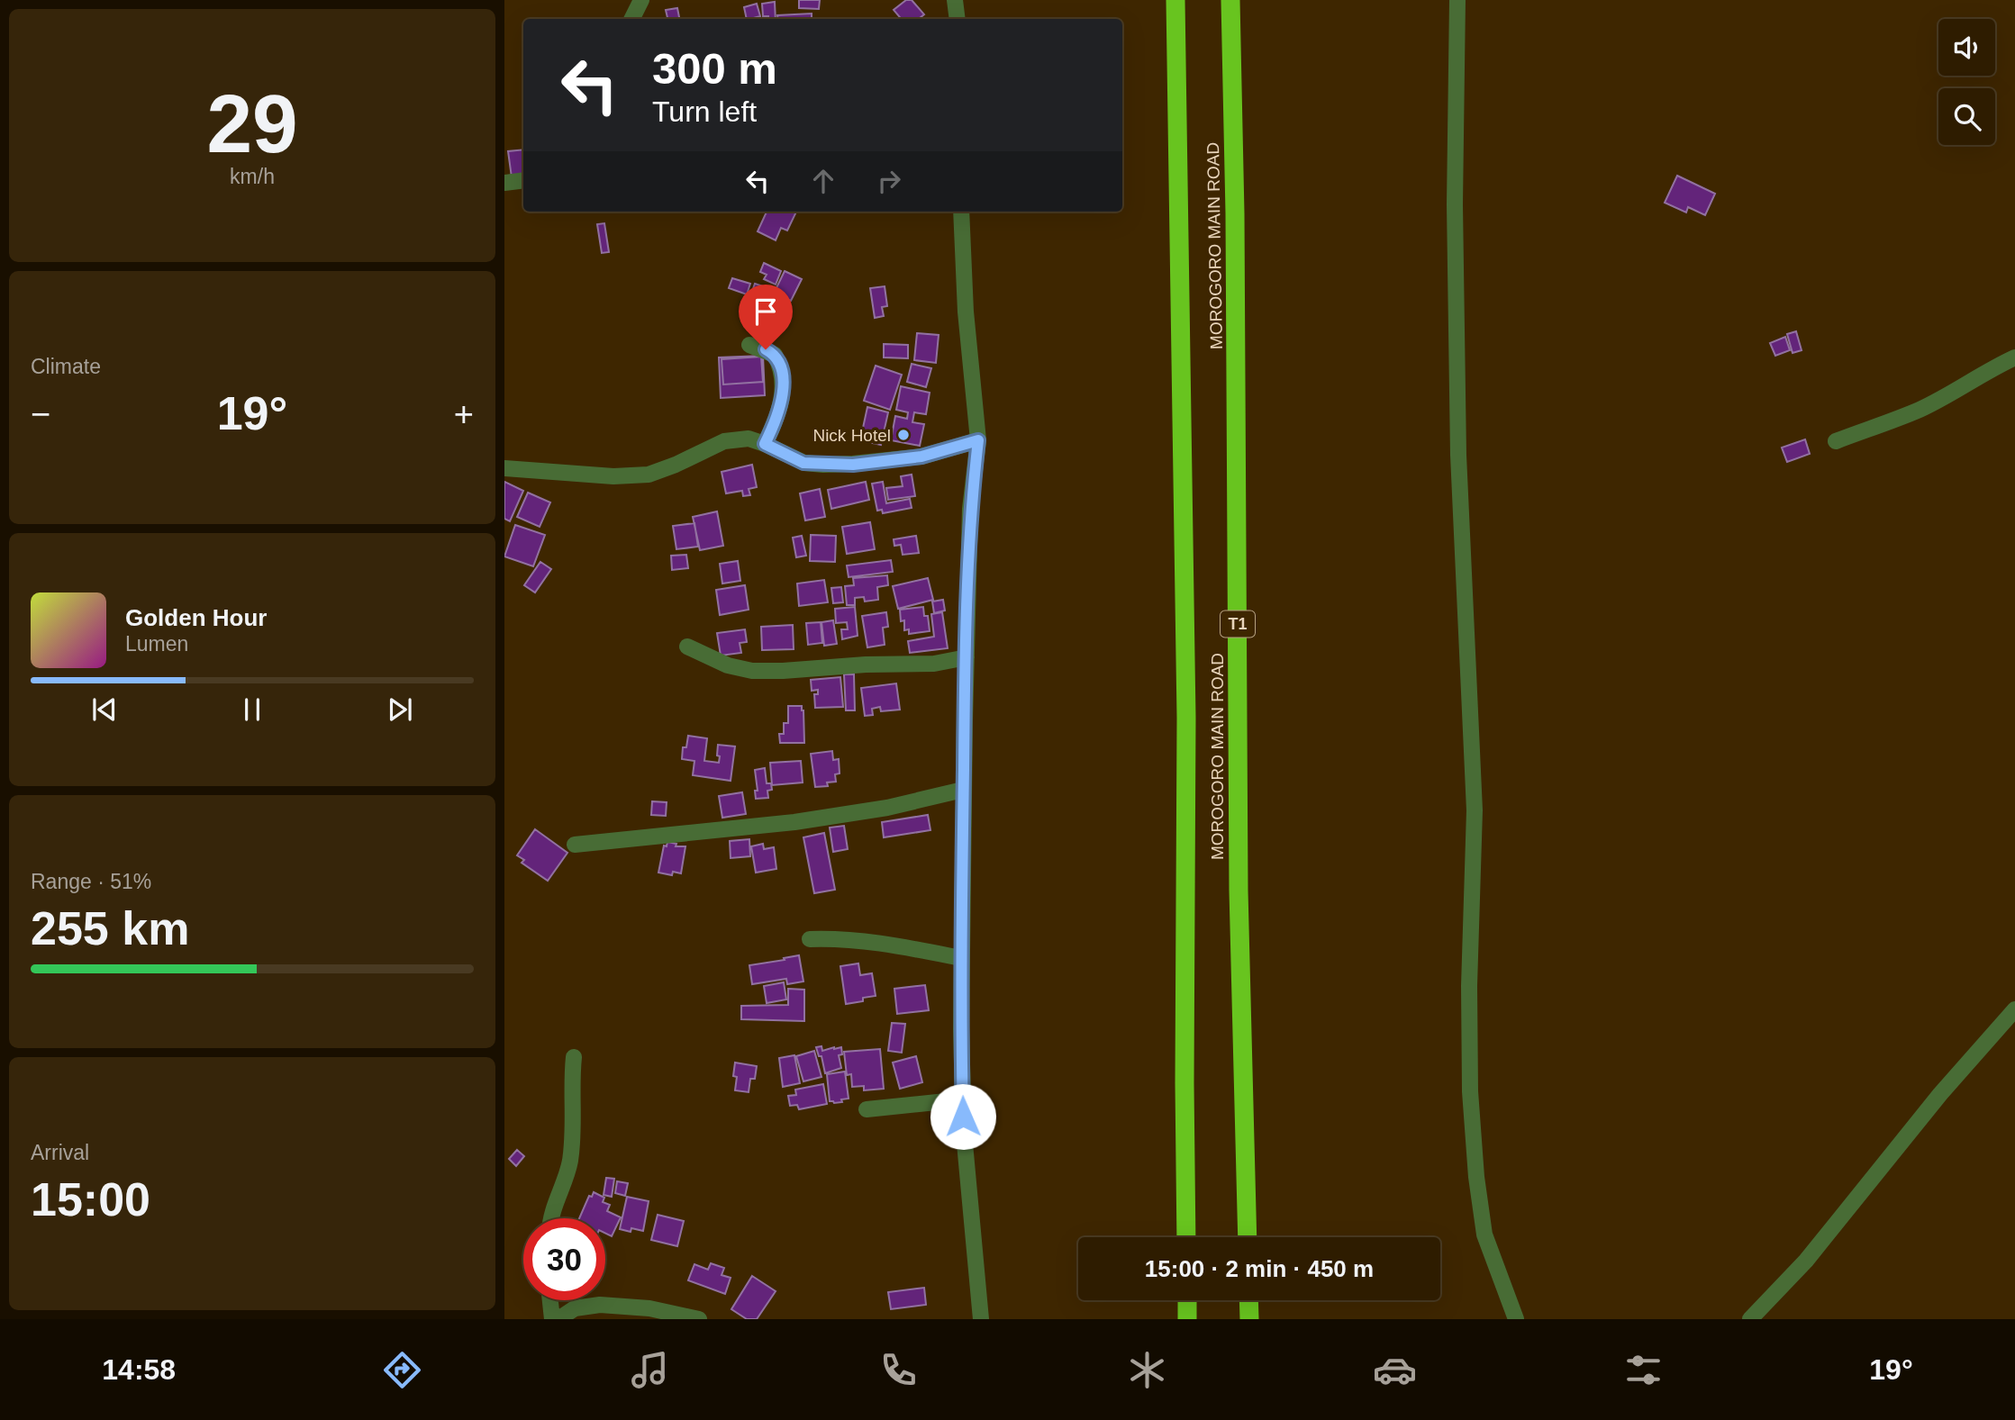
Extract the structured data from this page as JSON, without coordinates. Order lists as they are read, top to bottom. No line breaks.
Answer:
{"streets":{"highway":["MOROGORO MAIN ROAD","T1"]},"places":["Nick Hotel"],"page":{"tile":[["29","km/h"],"Climate",["Range · 51%","255 km"],["Arrival","15:00"]],"turn":["300 m","Turn left"],"heat":["−","19°","+"],"song":["Golden Hour","Lumen"],"limit":"30","trip":"15:00 · 2 min · 450 m","tabs":["14:58","19°"]}}
